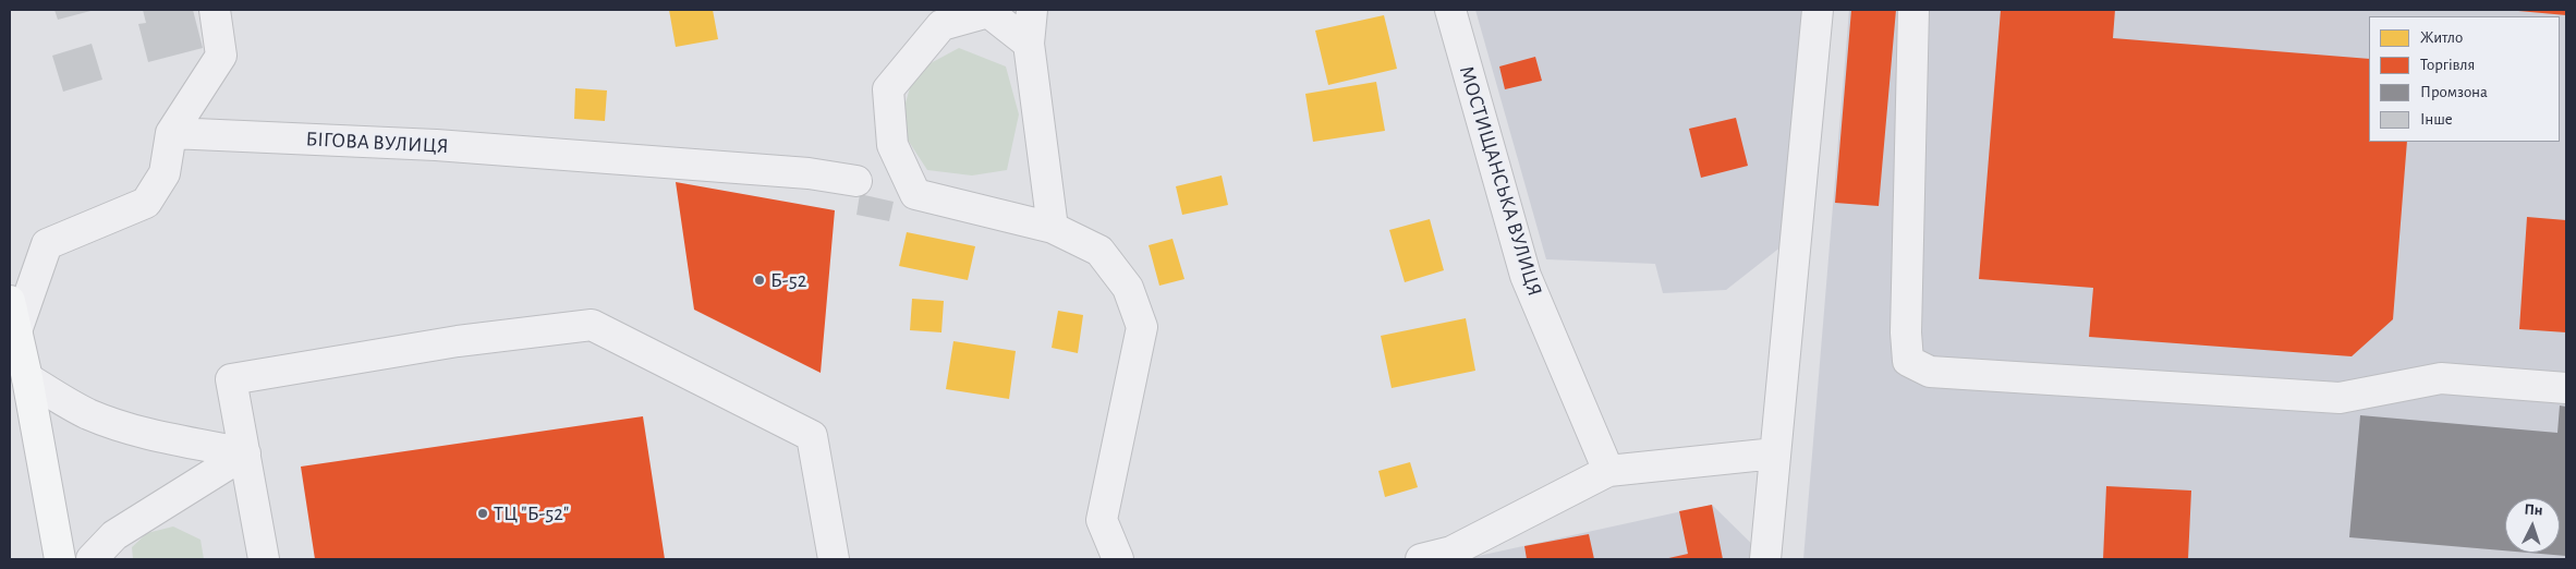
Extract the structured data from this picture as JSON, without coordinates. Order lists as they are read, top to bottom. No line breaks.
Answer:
{"streets":{"street":["БІГОВА ВУЛИЦЯ","МОСТИЩАНСЬКА ВУЛИЦЯ"]},"places":["Б-52","ТЦ \"Б-52\""],"legend":["Житло","Торгівля","Промзона","Інше"],"north":"top"}
